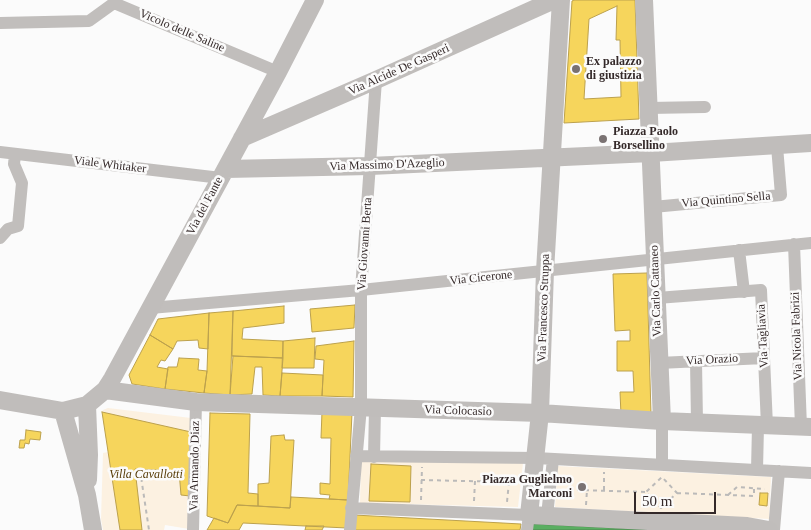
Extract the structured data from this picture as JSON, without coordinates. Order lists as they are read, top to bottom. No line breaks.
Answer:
{"streets":{"street":["Vicolo delle Saline","Via Alcide De Gasperi","Viale Whitaker","Via Massimo D'Azeglio","Via Quintino Sella","Via del Fante","Via Giovanni Berta","Via Cicerone","Via Carlo Cattaneo","Via Francesco Struppa","Via Tagliavia","Via Nicola Fabrizi","Via Orazio","Via Colocasio","Via Armando Diaz"]},"crossings":[["Vicolo delle Saline","Via del Fante"],["Via Alcide De Gasperi","Via del Fante"],["Via Alcide De Gasperi","Via Giovanni Berta"],["Viale Whitaker","Via Massimo D'Azeglio"],["Viale Whitaker","Via del Fante"],["Via Massimo D'Azeglio","Via del Fante"],["Via Massimo D'Azeglio","Via Giovanni Berta"],["Via Massimo D'Azeglio","Via Carlo Cattaneo"],["Via Massimo D'Azeglio","Via Francesco Struppa"],["Via Quintino Sella","Via Carlo Cattaneo"],["Via del Fante","Via Cicerone"],["Via del Fante","Via Colocasio"],["Via Giovanni Berta","Via Cicerone"],["Via Giovanni Berta","Via Colocasio"],["Via Cicerone","Via Carlo Cattaneo"],["Via Cicerone","Via Francesco Struppa"],["Via Cicerone","Via Nicola Fabrizi"],["Via Carlo Cattaneo","Via Tagliavia"],["Via Carlo Cattaneo","Via Orazio"],["Via Carlo Cattaneo","Via Colocasio"],["Via Francesco Struppa","Via Colocasio"],["Via Tagliavia","Via Orazio"],["Via Tagliavia","Via Colocasio"],["Via Nicola Fabrizi","Via Colocasio"],["Via Colocasio","Via Armando Diaz"]],"parks":["Villa Cavallotti"],"places":["Ex palazzo di giustizia","Piazza Paolo Borsellino","Piazza Guglielmo Marconi"],"scale_bar":"50 m"}
